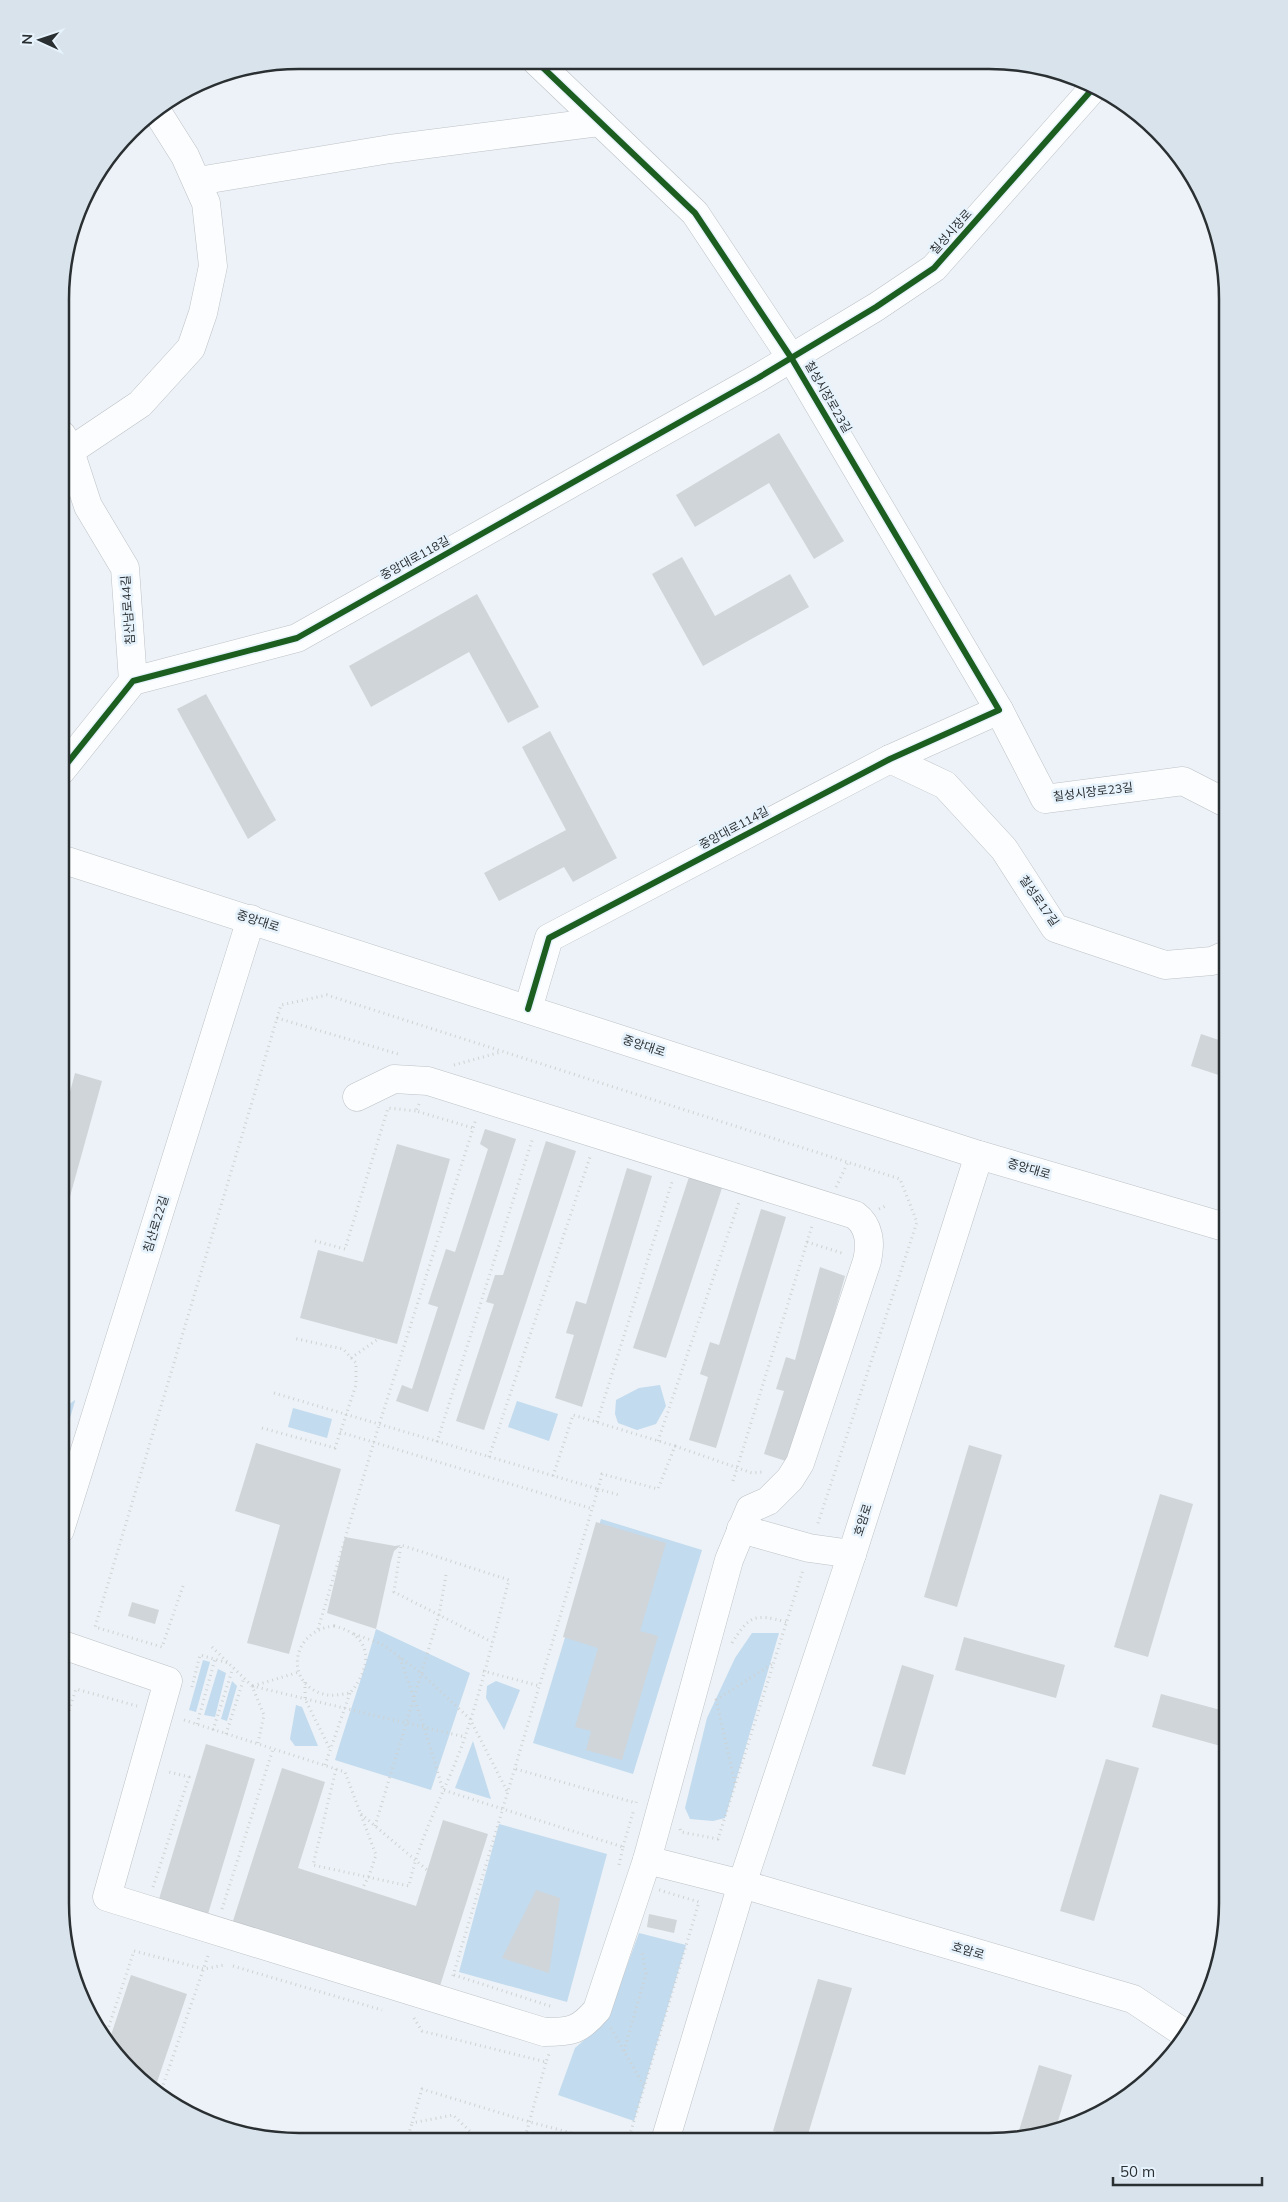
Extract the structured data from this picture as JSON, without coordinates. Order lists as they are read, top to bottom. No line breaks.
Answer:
{"streets":{"street":["칠성시장로","칠성시장로23길","중앙대로118길","침산남로44길","중앙대로114길","칠성로17길","중앙대로","침산로22길","호암로"]},"crossings":[["칠성시장로","칠성시장로23길"],["칠성시장로","중앙대로118길"],["칠성시장로23길","중앙대로118길"],["칠성시장로23길","중앙대로114길"],["중앙대로118길","침산남로44길"],["중앙대로114길","칠성로17길"],["중앙대로114길","중앙대로"],["중앙대로","침산로22길"],["중앙대로","호암로"]],"scale_bar":"50 m","north":"left"}
